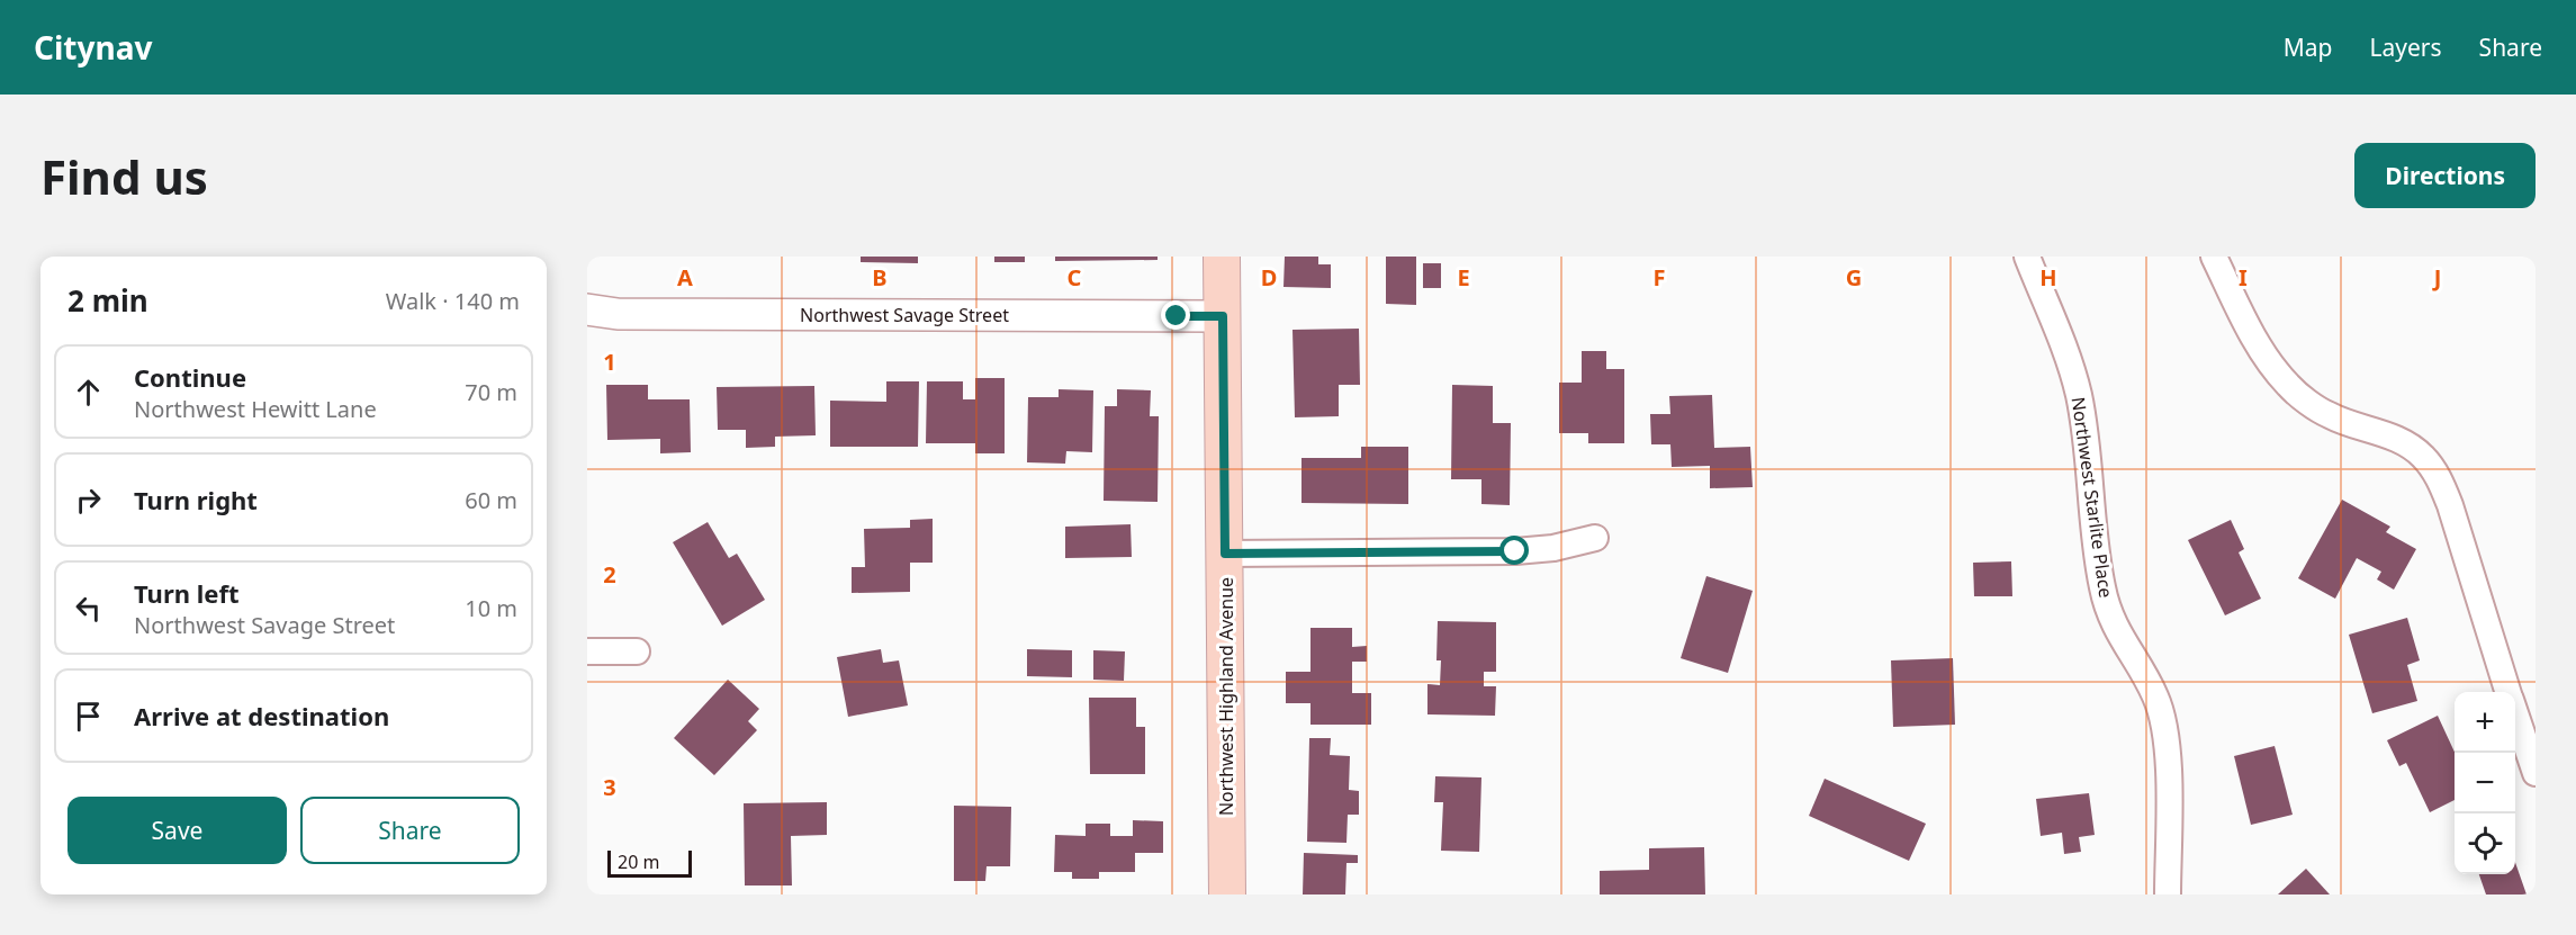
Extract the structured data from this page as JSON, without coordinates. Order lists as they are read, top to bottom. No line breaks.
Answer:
{"streets":{"main road":["Northwest Highland Avenue"],"street":["Northwest Savage Street","Northwest Starlite Place"]},"crossings":[["Northwest Savage Street","Northwest Highland Avenue"]],"scale_bar":"20 m","page":{"header":"Citynav","nav":["Map","Layers","Share"],"buttons":["Directions",["Save","Share"]],"title":"Find us","heading":["2 min","Walk · 140 m"],"list":[["Continue","Northwest Hewitt Lane","70 m"],["Turn right","60 m"],["Turn left","Northwest Savage Street","10 m"],"Arrive at destination"],"map_buttons":["+","−"],"scale":"20 m"},"grid":{"columns":["A","B","C","D","E","F","G","H","I","J"],"rows":["1","2","3"]}}
